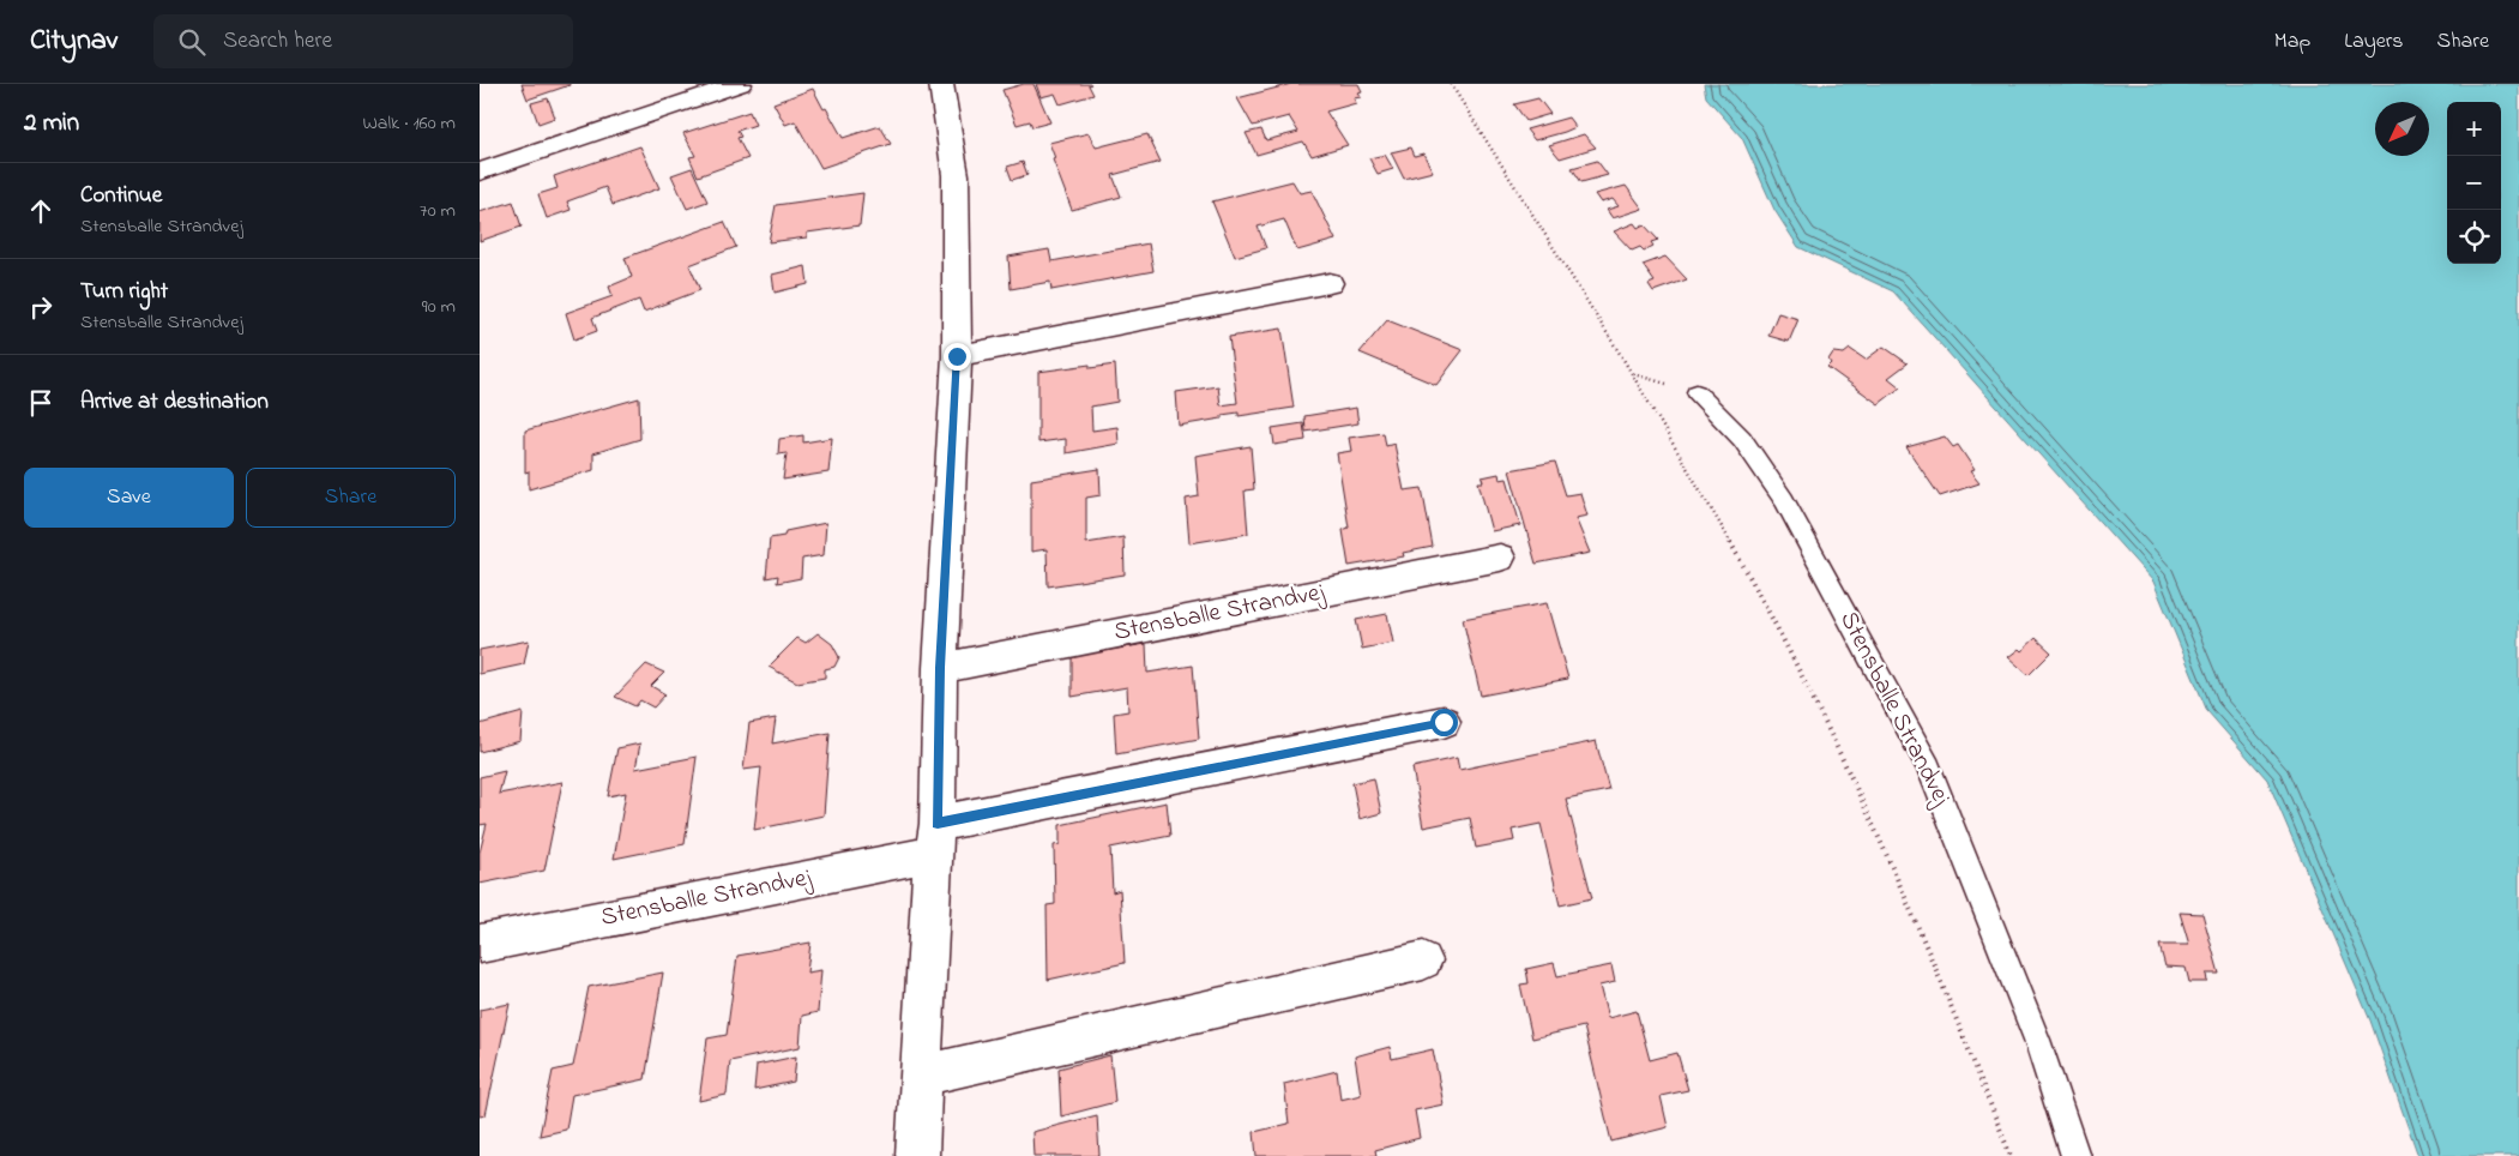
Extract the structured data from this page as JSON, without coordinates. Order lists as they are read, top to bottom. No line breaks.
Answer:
{"streets":{"street":["Stensballe Strandvej"]},"north":"bottom left","page":{"header":"Citynav","search":"Search here","nav":["Map","Layers","Share"],"heading":["2 min","Walk · 160 m"],"map_buttons":["+","−"],"list":[["Continue","Stensballe Strandvej","70 m"],["Turn right","Stensballe Strandvej","90 m"],"Arrive at destination"],"buttons":["Save","Share"]}}
